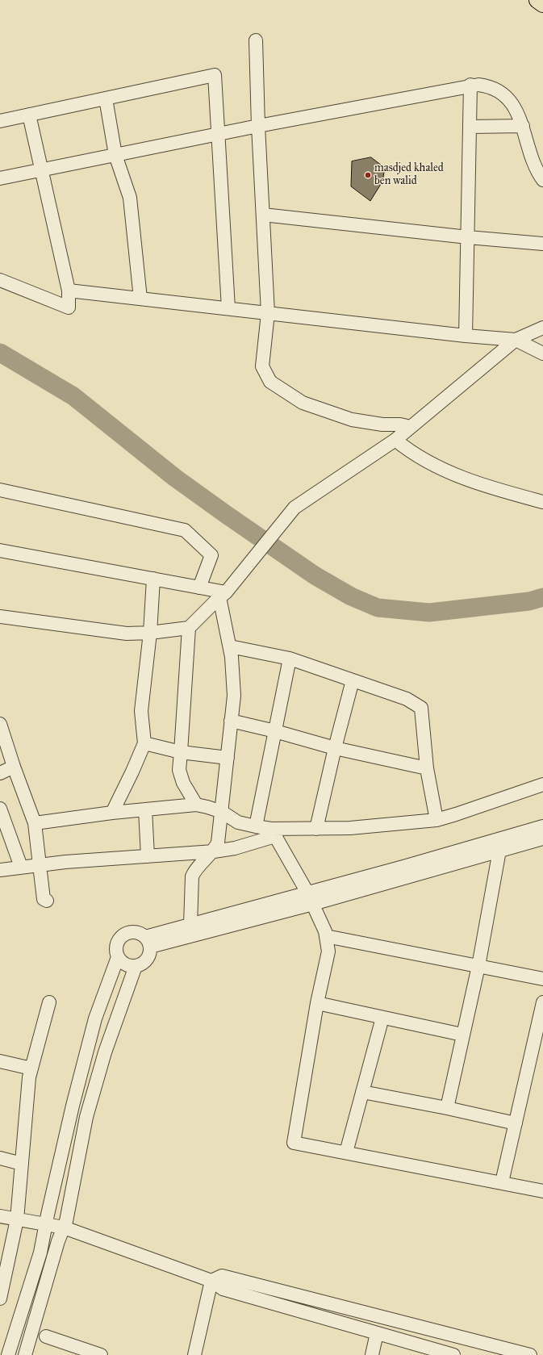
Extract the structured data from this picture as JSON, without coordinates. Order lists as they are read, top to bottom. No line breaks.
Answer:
{"places":["masdjed khaled ben walid"]}
